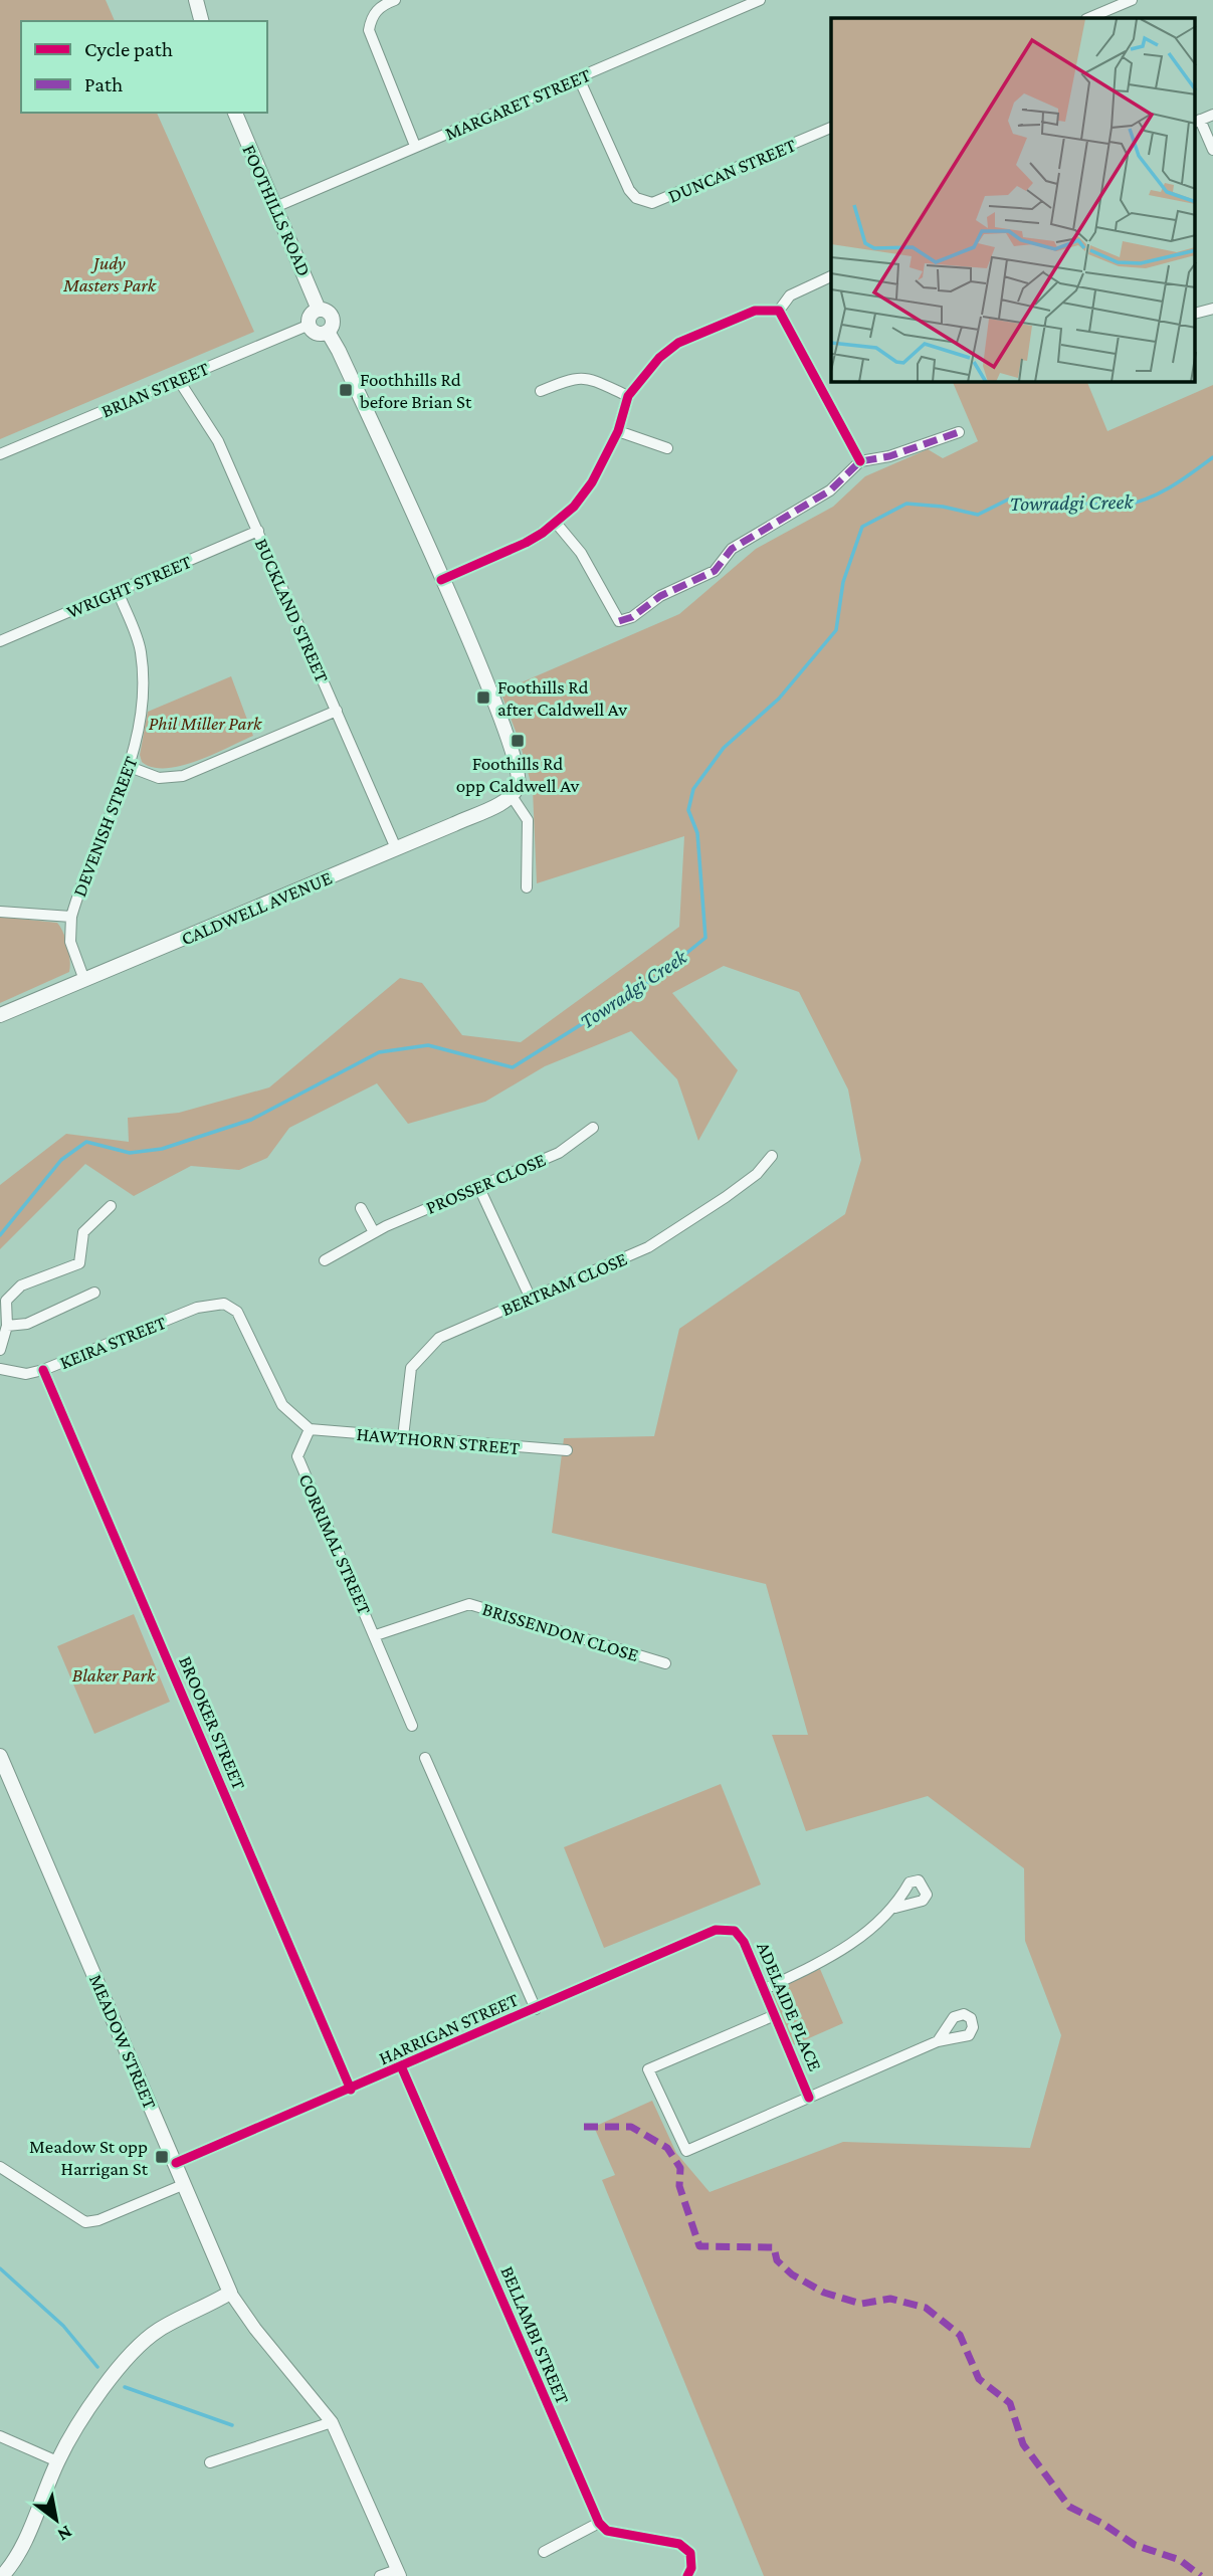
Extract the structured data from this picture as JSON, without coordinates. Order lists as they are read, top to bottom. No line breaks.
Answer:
{"streets":{"main road":["FOOTHILLS ROAD","CALDWELL AVENUE","MEADOW STREET"],"street":["MARGARET STREET","DUNCAN STREET","BRIAN STREET","WRIGHT STREET","BUCKLAND STREET","DEVENISH STREET","PROSSER CLOSE","BERTRAM CLOSE","KEIRA STREET","HAWTHORN STREET","CORRIMAL STREET","BRISSENDON CLOSE","BROOKER STREET","ADELAIDE PLACE","HARRIGAN STREET","BELLAMBI STREET"]},"crossings":[["MARGARET STREET","DUNCAN STREET"],["MARGARET STREET","FOOTHILLS ROAD"],["FOOTHILLS ROAD","BRIAN STREET"],["BRIAN STREET","BUCKLAND STREET"],["WRIGHT STREET","BUCKLAND STREET"],["WRIGHT STREET","DEVENISH STREET"],["BUCKLAND STREET","CALDWELL AVENUE"],["DEVENISH STREET","CALDWELL AVENUE"],["BERTRAM CLOSE","HAWTHORN STREET"],["KEIRA STREET","HAWTHORN STREET"],["KEIRA STREET","CORRIMAL STREET"],["KEIRA STREET","BROOKER STREET"],["HAWTHORN STREET","CORRIMAL STREET"],["CORRIMAL STREET","BRISSENDON CLOSE"],["BROOKER STREET","HARRIGAN STREET"],["ADELAIDE PLACE","HARRIGAN STREET"],["HARRIGAN STREET","MEADOW STREET"],["HARRIGAN STREET","BELLAMBI STREET"]],"water":["Towradgi Creek"],"parks":["Judy Masters Park","Phil Miller Park","Blaker Park"],"places":{"transit":["Foothhills Rd before Brian St","Foothills Rd after Caldwell Av","Foothills Rd opp Caldwell Av","Meadow St opp Harrigan St"]},"legend":["Cycle path","Path"],"north":"bottom right"}
